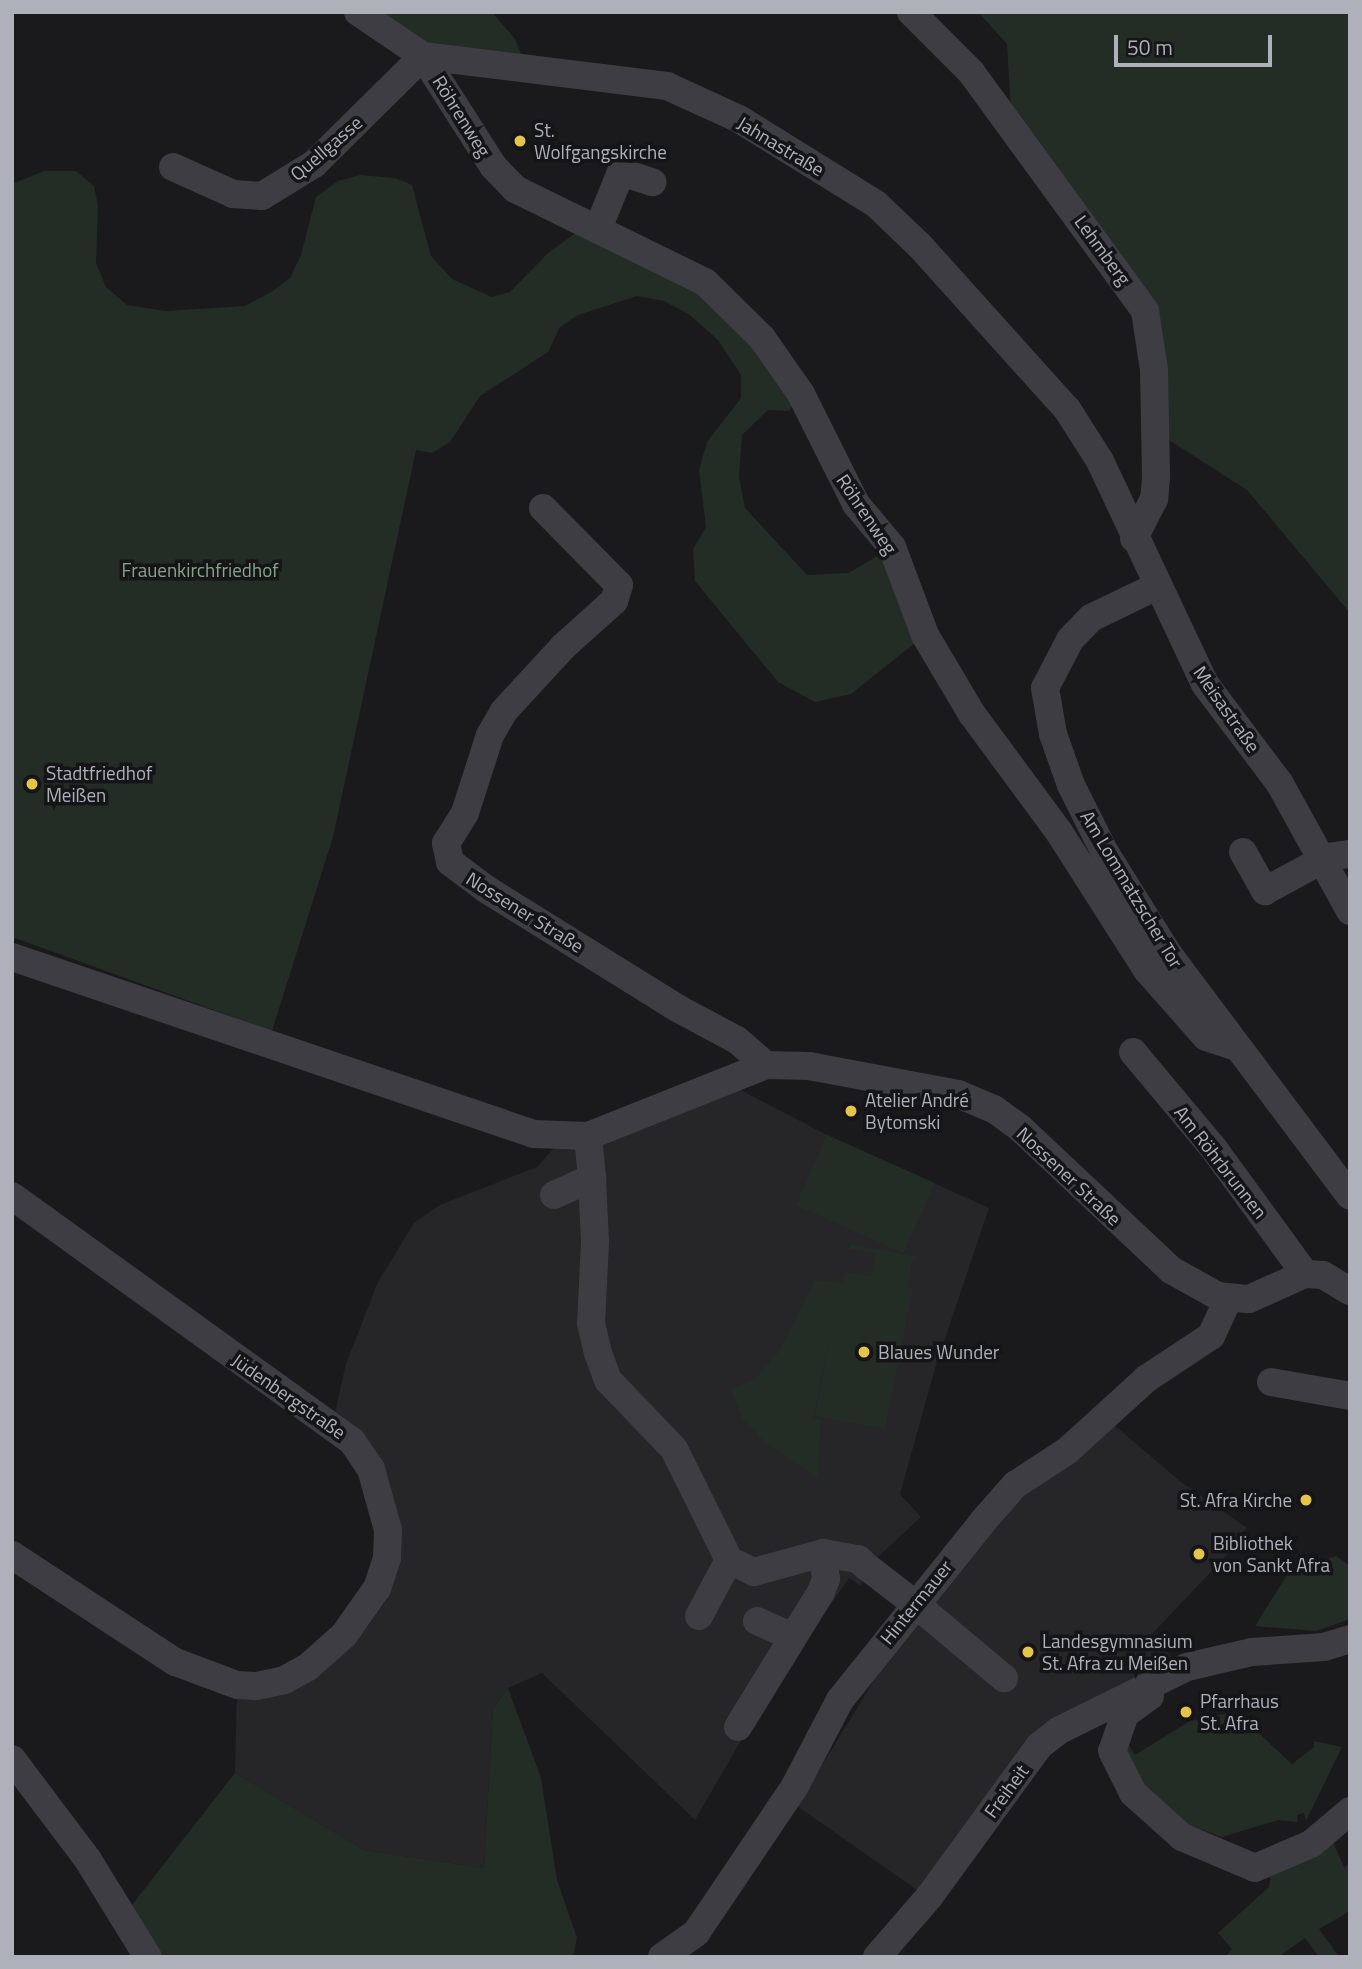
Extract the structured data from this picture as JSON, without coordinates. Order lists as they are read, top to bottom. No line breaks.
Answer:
{"streets":{"street":["Röhrenweg","Jahnastraße","Quellgasse","Lehmberg","Meisastraße","Am Lommatzscher Tor","Nossener Straße","Am Röhrbrunnen","Jüdenbergstraße","Hintermauer","Freiheit"]},"crossings":[["Röhrenweg","Jahnastraße"],["Röhrenweg","Quellgasse"],["Röhrenweg","Am Lommatzscher Tor"],["Jahnastraße","Quellgasse"],["Jahnastraße","Meisastraße"],["Lehmberg","Meisastraße"],["Meisastraße","Am Lommatzscher Tor"],["Nossener Straße","Hintermauer"]],"parks":["Frauenkirchfriedhof"],"places":["St. Wolfgangskirche","Stadtfriedhof Meißen","Atelier André Bytomski","Blaues Wunder","St. Afra Kirche","Bibliothek von Sankt Afra","Landesgymnasium St. Afra zu Meißen","Pfarrhaus St. Afra"],"scale_bar":"50 m"}
